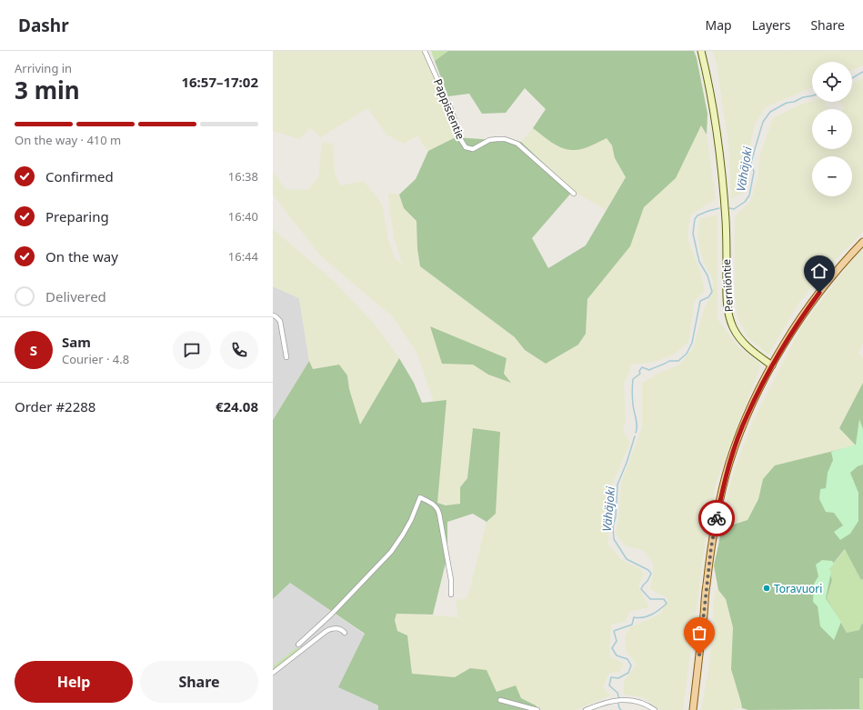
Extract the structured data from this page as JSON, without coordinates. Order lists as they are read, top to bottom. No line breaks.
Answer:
{"streets":{"main road":["Perniöntie"],"street":["Pappistentie"]},"water":["Vähäjoki"],"places":["Toravuori"],"page":{"header":"Dashr","nav":["Map","Layers","Share"],"heading":["3 min","Arriving in","16:57–17:02"],"panel":["Sam","Courier · 4.8","Order #2288","€24.08"],"map_buttons":["+","−"],"bar":"On the way · 410 m","list":[["Confirmed","16:38"],["Preparing","16:40"],["On the way","16:44"],"Delivered"],"round":"S","buttons":["Help","Share"]}}
